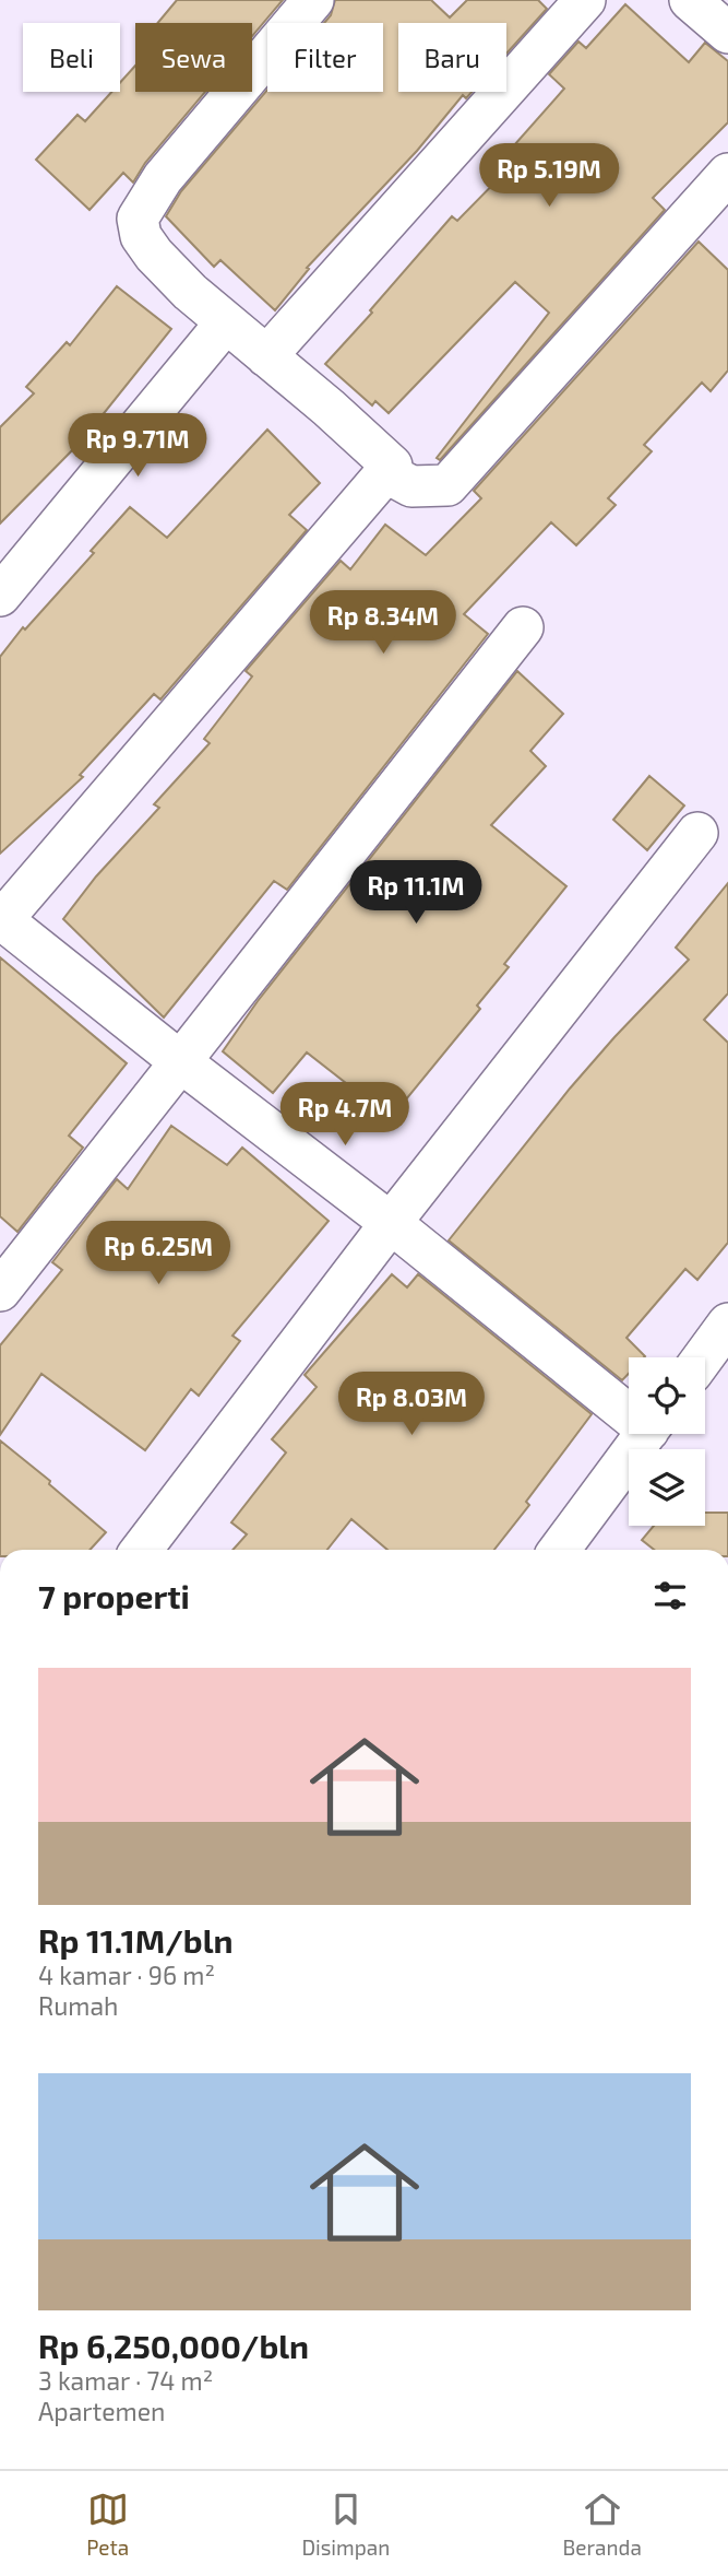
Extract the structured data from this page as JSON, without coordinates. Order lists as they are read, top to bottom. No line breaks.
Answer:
{"page":{"chip":["Beli","Sewa","Filter","Baru"],"price":["Rp 5.19M","Rp 9.71M","Rp 8.34M","Rp 11.1M","Rp 4.7M","Rp 6.25M","Rp 8.03M"],"heading":"7 properti","list":[{"name":"Rp 11.1M/bln","note":"4 kamar · 96 m² · Rumah"},{"name":"Rp 6,250,000/bln","note":"3 kamar · 74 m² · Apartemen"}],"tabs":["Peta","Disimpan","Beranda"]}}
